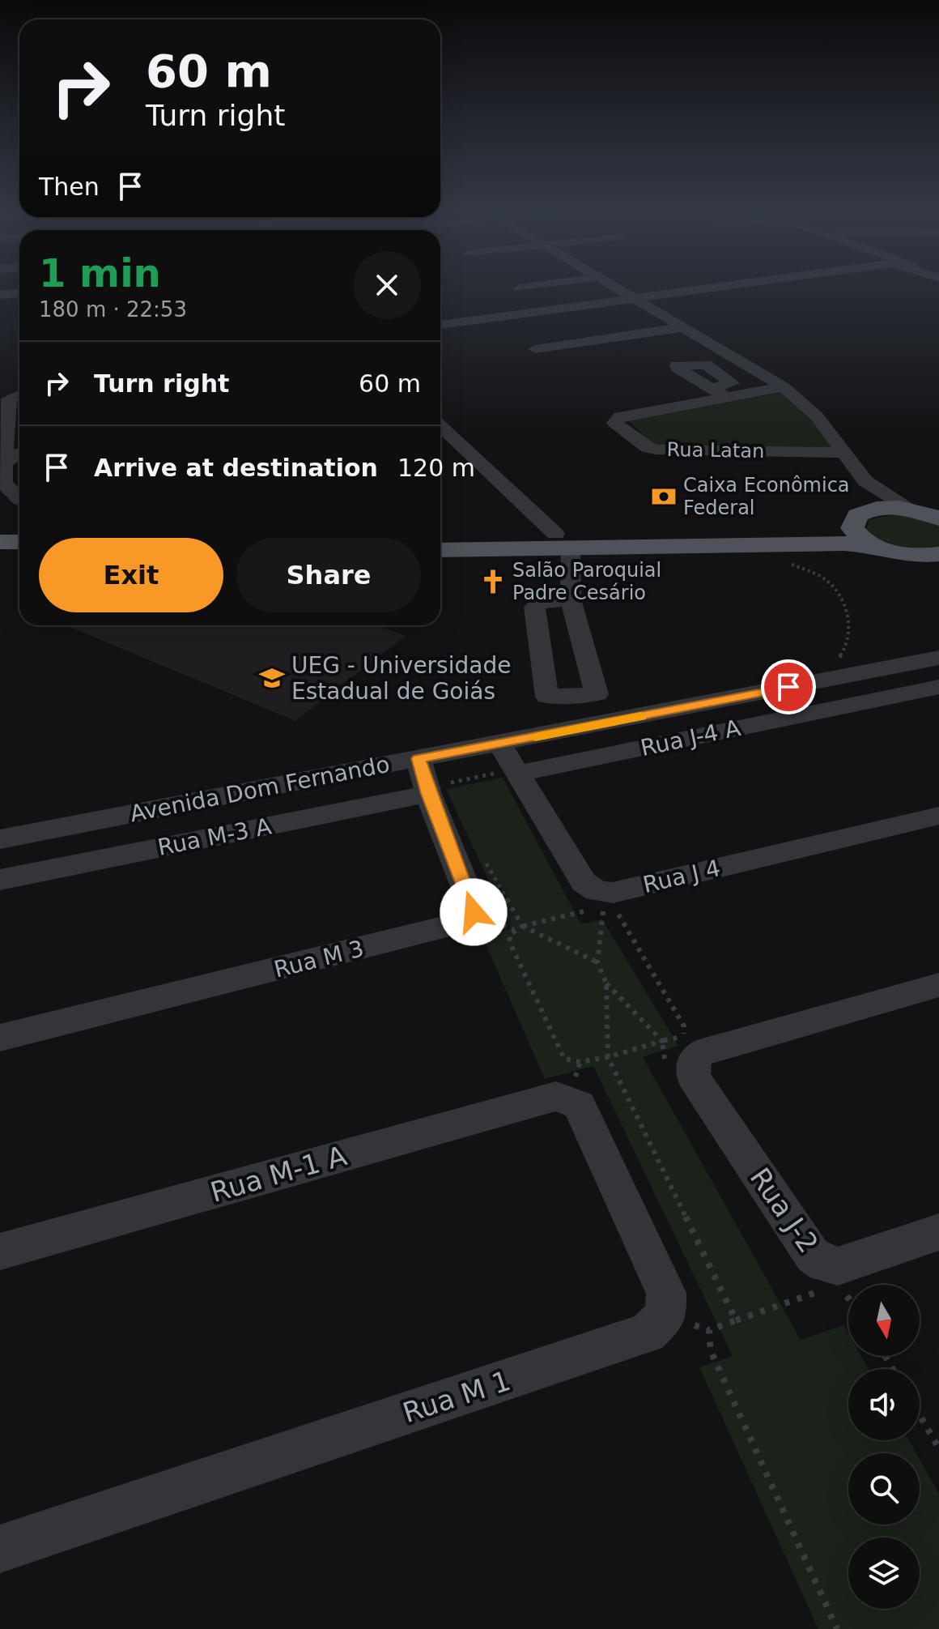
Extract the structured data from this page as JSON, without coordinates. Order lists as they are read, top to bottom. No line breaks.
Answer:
{"streets":{"street":["Rua Latan","Rua J-4 A","Avenida Dom Fernando","Rua M-3 A","Rua J 4","Rua M 3","Rua M-1 A","Rua J-2","Rua M 1"]},"crossings":[["Rua J-4 A","Rua J 4"],["Avenida Dom Fernando","Rua J 4"],["Avenida Dom Fernando","Rua M 3"],["Rua M-3 A","Rua M 3"],["Rua M-1 A","Rua M 1"]],"places":{"bank":["Caixa Econômica Federal"],"church":["Salão Paroquial Padre Cesário"],"school or university":["UEG - Universidade Estadual de Goiás"]},"north":"bottom","page":{"turn":["60 m","Turn right"],"then":"Then","heading":["1 min","180 m · 22:53"],"list":[{"name":"Turn right","value":"60 m"},{"name":"Arrive at destination","value":"120 m"}],"buttons":["Exit","Share"]}}
